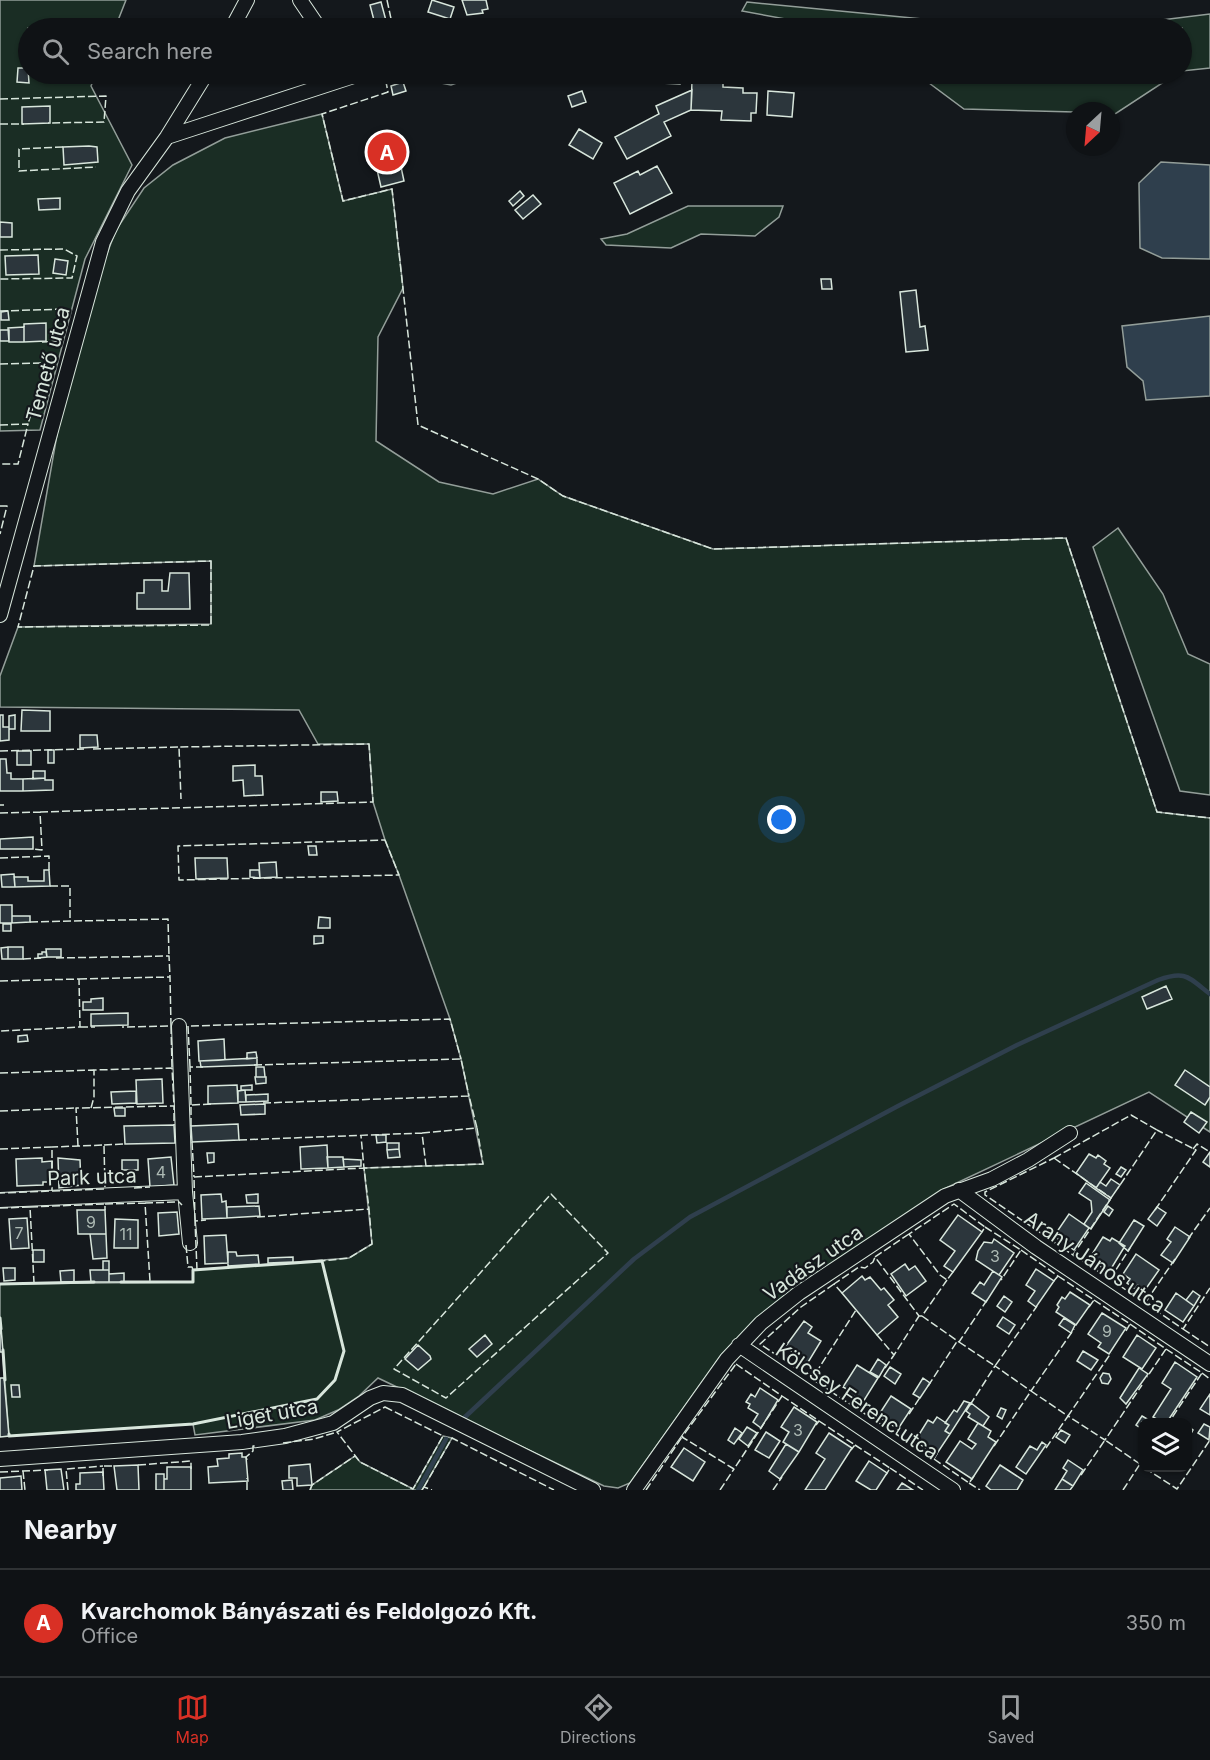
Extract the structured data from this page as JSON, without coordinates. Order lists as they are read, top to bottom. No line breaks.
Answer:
{"streets":{"street":["Temető utca","Park utca","Arany János utca","Vadász utca","Kölcsey Ferenc utca","Liget utca"]},"crossings":[["Arany János utca","Vadász utca"],["Vadász utca","Kölcsey Ferenc utca"]],"house_numbers":["4","9","7","11","3","9","3"],"north":"bottom left","page":{"search":"Search here","pins":"A","heading":"Nearby","list":[{"mark":"A","name":"Kvarchomok Bányászati és Feldolgozó Kft.","note":"Office","value":"350 m"}],"nav":["Map","Directions","Saved"]}}
